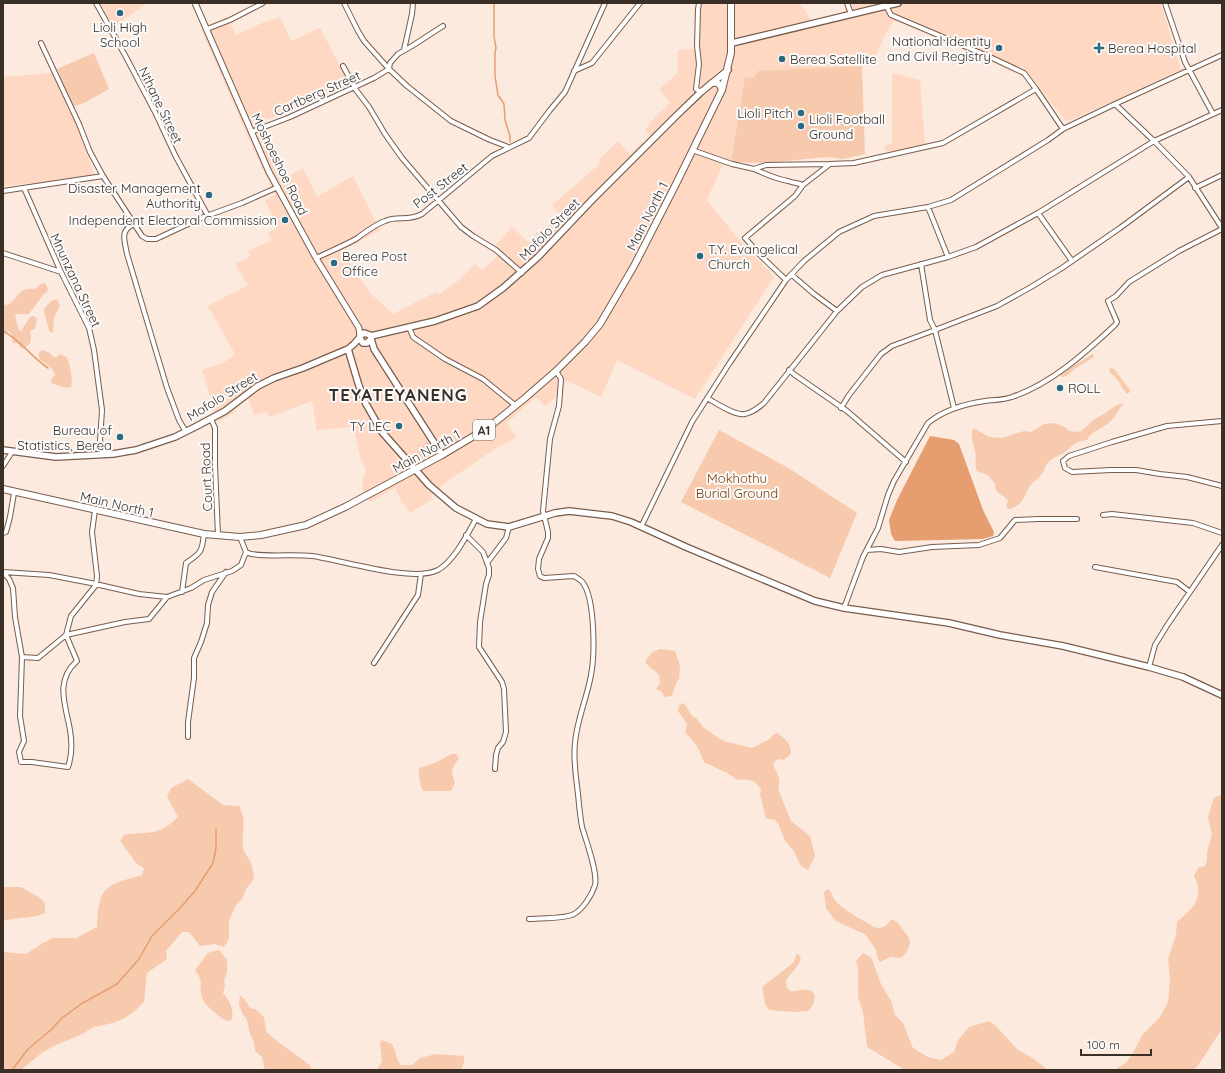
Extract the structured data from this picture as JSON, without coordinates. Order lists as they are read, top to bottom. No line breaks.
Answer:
{"streets":{"main road":["Moshoeshoe Road","Main North 1","Mofolo Street","A1"],"street":["Cartberg Street","Nthane Street","Post Street","Mnunzana Street","Court Road"]},"crossings":[["Cartberg Street","Moshoeshoe Road"],["Moshoeshoe Road","Post Street"],["Moshoeshoe Road","Main North 1"],["Moshoeshoe Road","Mofolo Street"],["Main North 1","Mofolo Street"],["Main North 1","Court Road"],["Mofolo Street","Mnunzana Street"],["Mofolo Street","Court Road"]],"districts":["TEYATEYANENG"],"parks":["Mokhothu Burial Ground"],"places":{"other":["Lioli High School","National Identity and Civil Registry","Berea Satellite","Lioli Pitch","Lioli Football Ground","Disaster Management Authority","Independent Electoral Commission","T.Y. Evangelical Church","Berea Post Office","ROLL","TY LEC","Bureau of Statistics, Berea"],"health":["Berea Hospital"]},"scale_bar":"100 m"}
